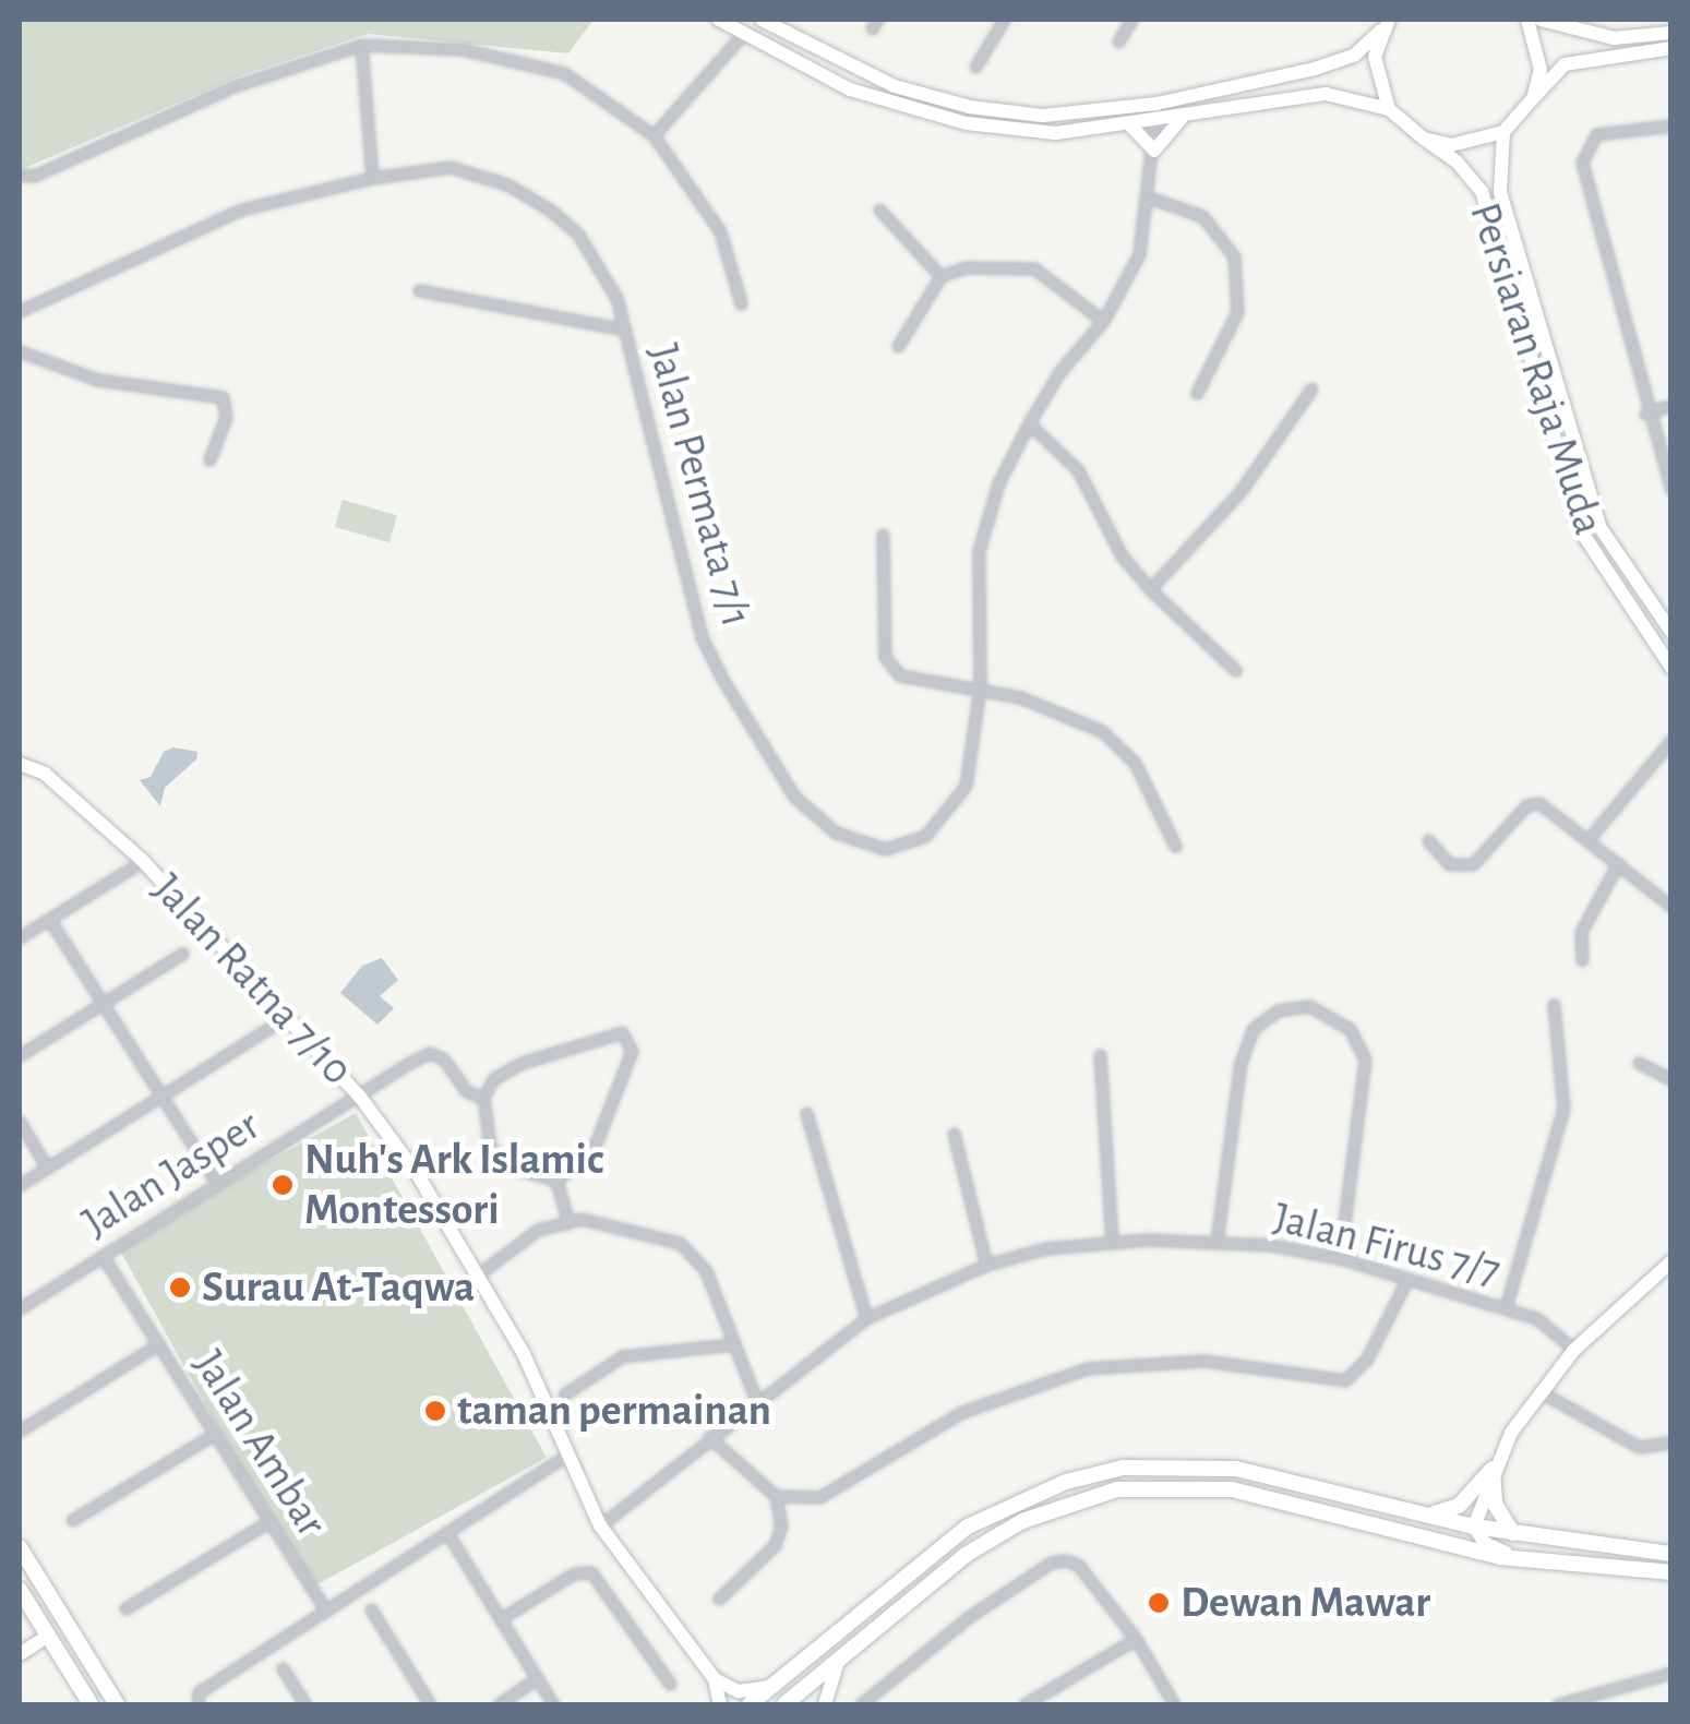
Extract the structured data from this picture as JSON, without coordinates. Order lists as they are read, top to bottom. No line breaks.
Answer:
{"streets":{"main road":["Persiaran Raja Muda","Jalan Ratna 7/10"],"street":["Jalan Permata 7/1","Jalan Jasper","Jalan Firus 7/7","Jalan Ambar"]},"crossings":[["Jalan Ratna 7/10","Jalan Jasper"],["Jalan Ratna 7/10","Jalan Firus 7/7"],["Jalan Jasper","Jalan Ambar"]],"places":["Nuh's Ark Islamic Montessori","Surau At-Taqwa","taman permainan","Dewan Mawar"]}
